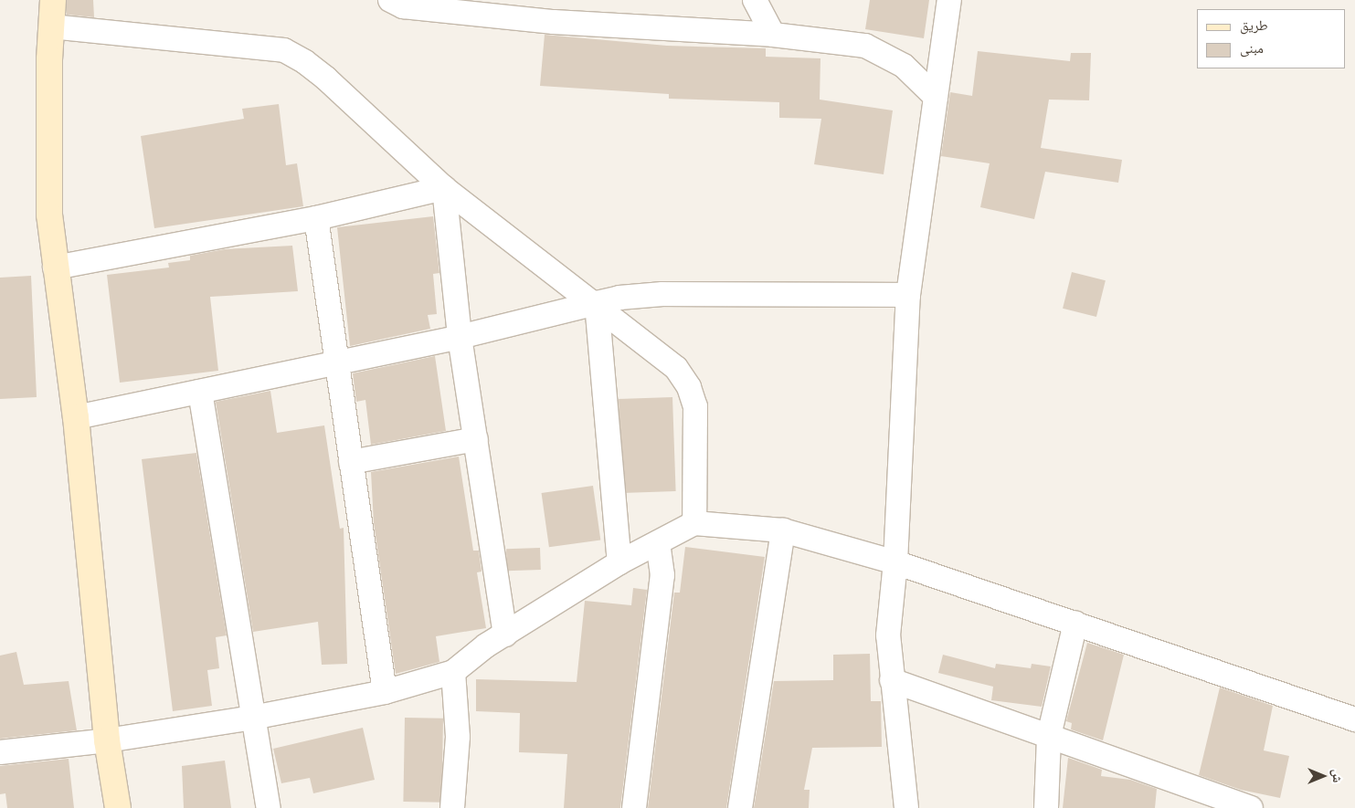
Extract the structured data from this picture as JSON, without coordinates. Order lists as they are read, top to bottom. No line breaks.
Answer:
{"legend":["طريق","مبنى"],"north":"right"}
